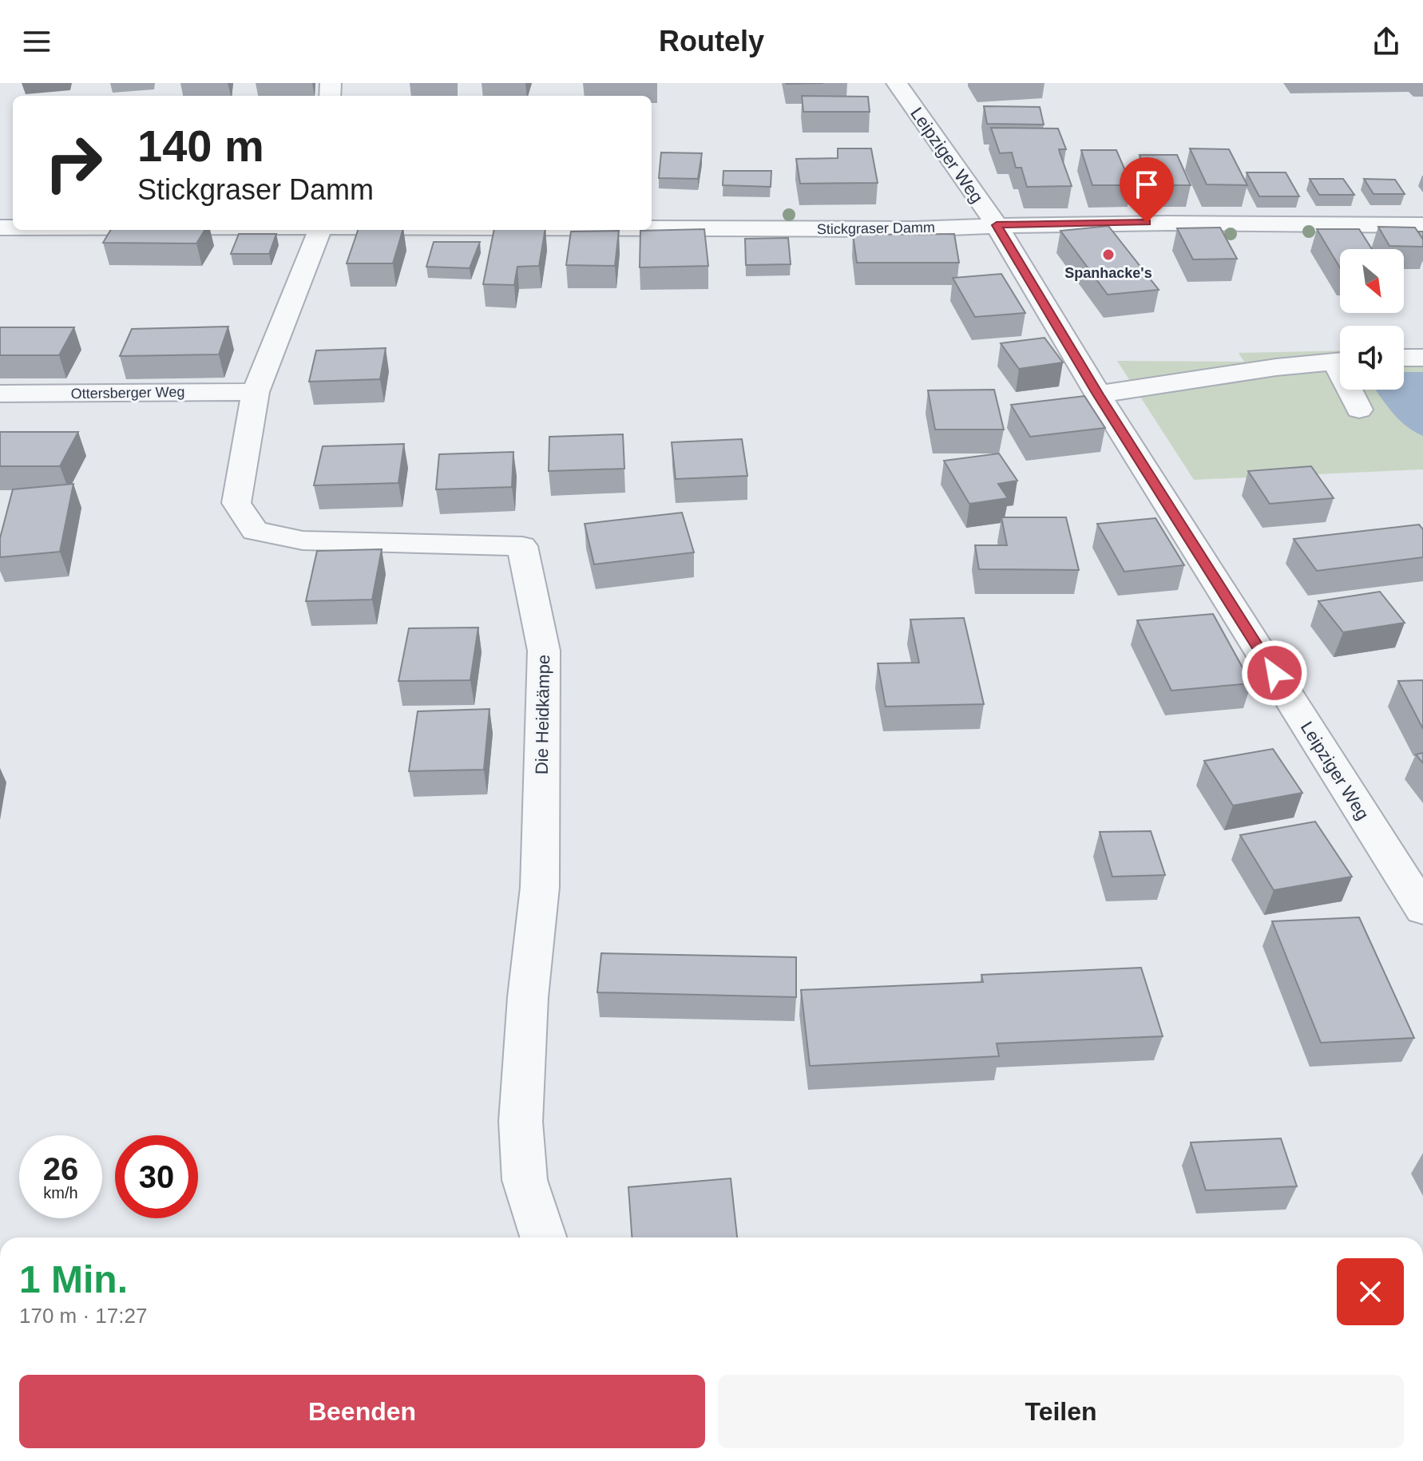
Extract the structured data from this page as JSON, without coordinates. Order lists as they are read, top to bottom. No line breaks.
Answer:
{"streets":{"street":["Leipziger Weg","Stickgraser Damm","Ottersberger Weg","Die Heidkämpe"]},"crossings":[["Leipziger Weg","Stickgraser Damm"],["Ottersberger Weg","Die Heidkämpe"]],"places":["Spanhacke's"],"north":"bottom right","page":{"header":"Routely","turn":["140 m","Stickgraser Damm"],"speed":"26 km/h","limit":"30","heading":["1 Min.","170 m · 17:27"],"buttons":["Beenden","Teilen"]}}
